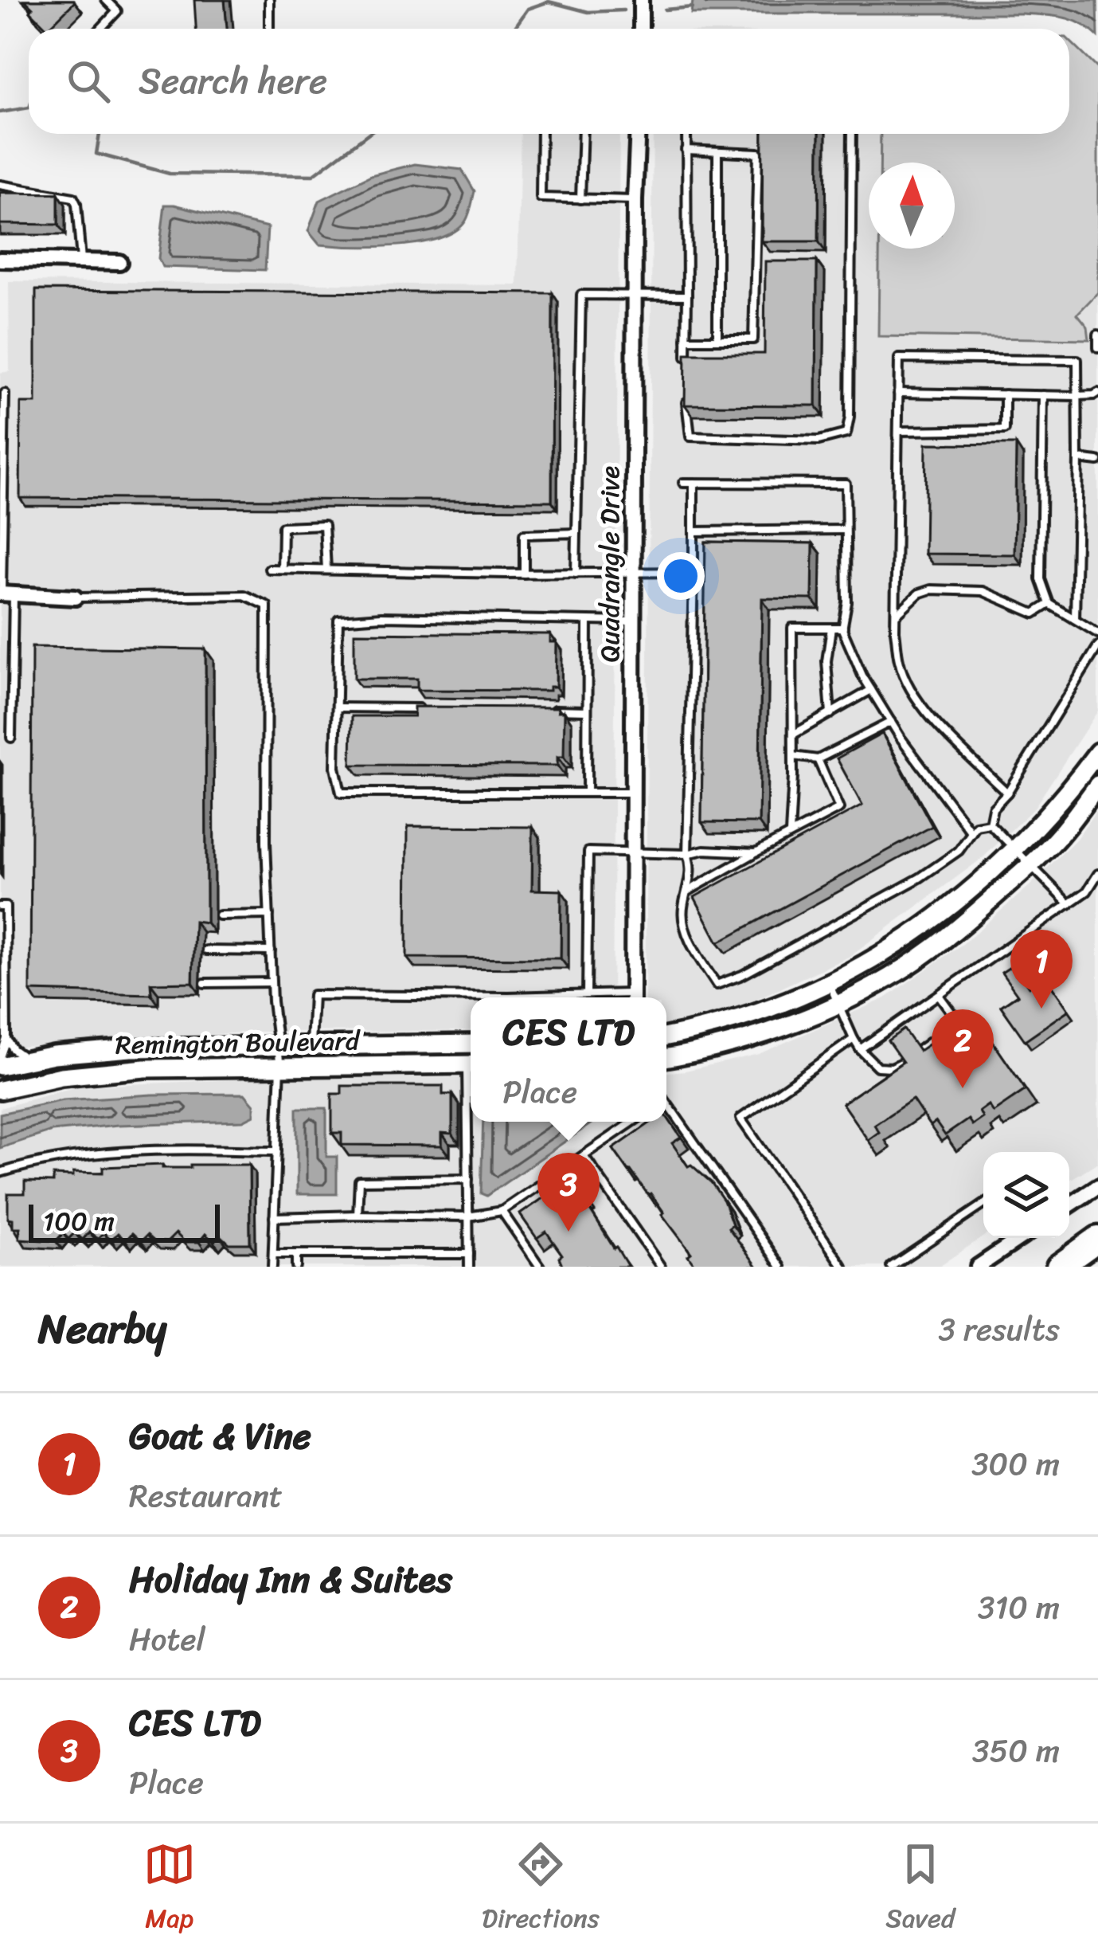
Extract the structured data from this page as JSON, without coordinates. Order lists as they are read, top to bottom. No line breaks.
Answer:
{"streets":{"street":["Quadrangle Drive","Remington Boulevard"]},"scale_bar":"100 m","north":"top","page":{"search":"Search here","pins":["1","2","3"],"popup":["CES LTD","Place"],"scale":"100 m","heading":["Nearby","3 results"],"list":[{"mark":"1","name":"Goat & Vine","note":"Restaurant","value":"300 m"},{"mark":"2","name":"Holiday Inn & Suites","note":"Hotel","value":"310 m"},{"mark":"3","name":"CES LTD","note":"Place","value":"350 m"}],"nav":["Map","Directions","Saved"]}}
